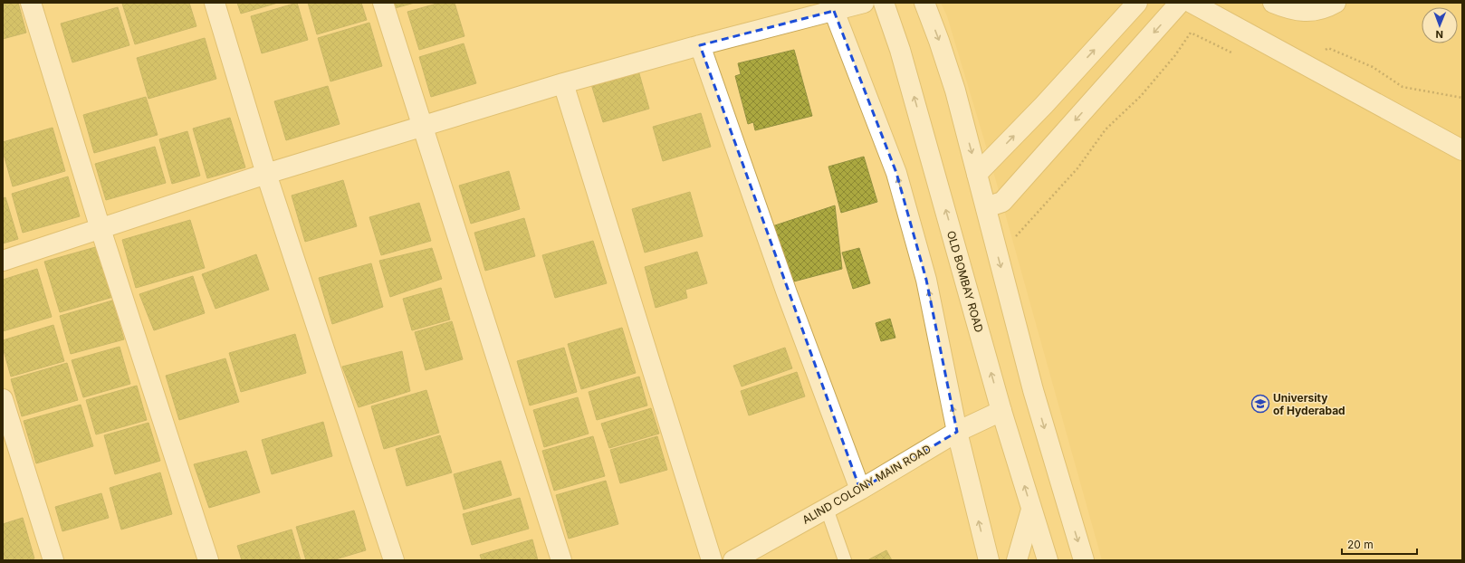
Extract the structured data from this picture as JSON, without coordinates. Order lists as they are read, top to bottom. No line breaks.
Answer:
{"streets":{"street":["OLD BOMBAY ROAD","ALIND COLONY MAIN ROAD"]},"crossings":[["OLD BOMBAY ROAD","ALIND COLONY MAIN ROAD"]],"places":{"school or university":["University of Hyderabad"]},"scale_bar":"20 m","north":"bottom"}
